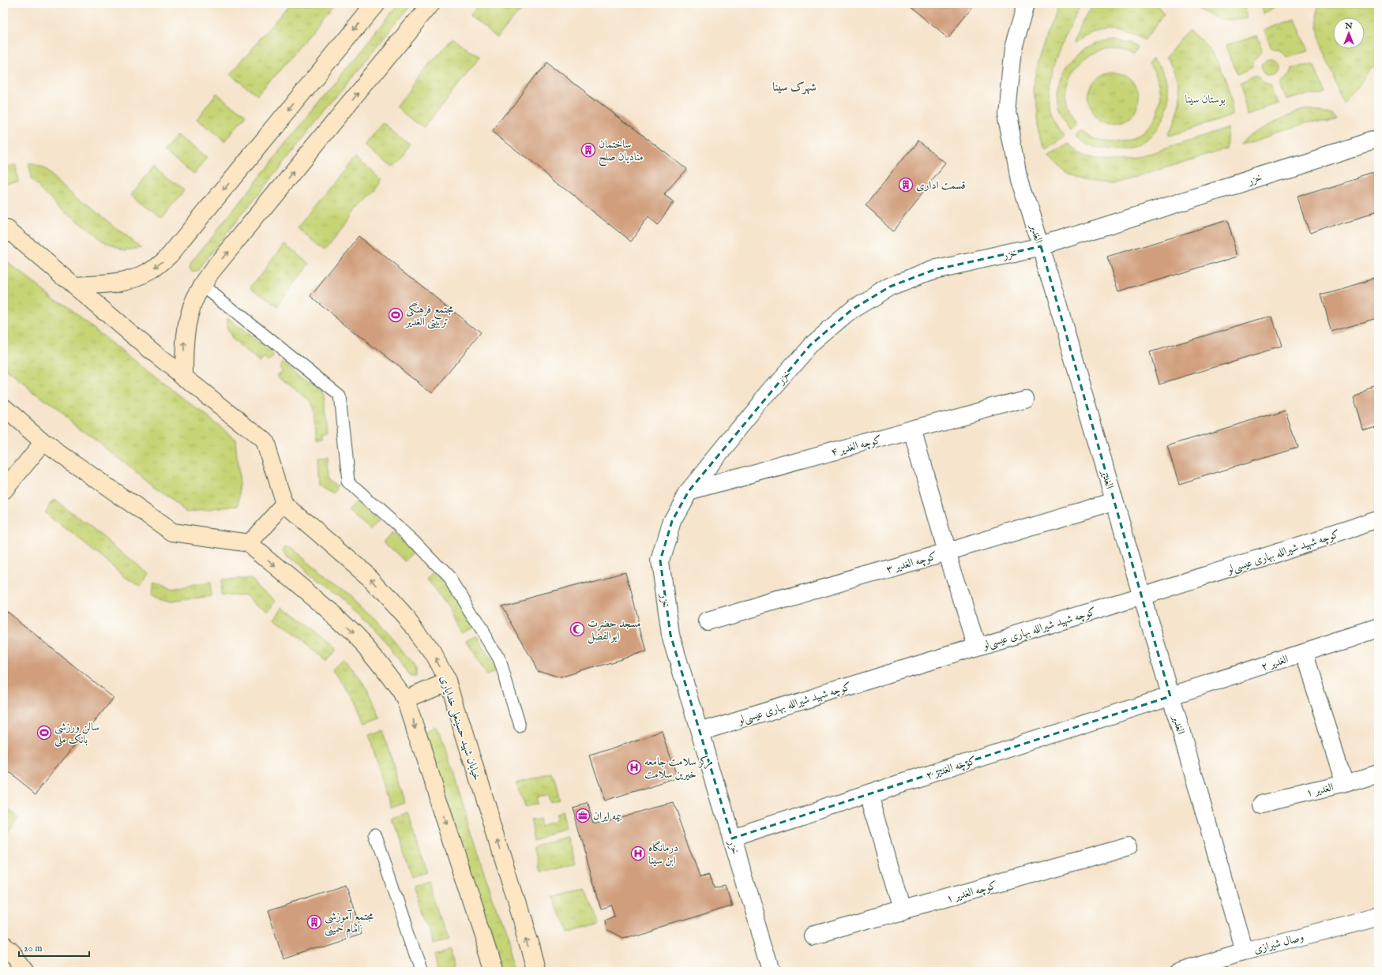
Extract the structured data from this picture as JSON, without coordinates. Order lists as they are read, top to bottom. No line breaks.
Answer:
{"streets":{"street":["خزر","الغدیر","کوچه الغدیر ۴","کوچه شهید شیرالله بهاری عیسی‌لو","کوچه الغدیر ۳","۲ الغدیر","خیابان شهید حسینعلی خدایاری","کوچه الغدیر ۲","الغدیر ۱","کوچه الغدیر ۱","وصال شیرازی"]},"crossings":[["خزر","الغدیر"],["خزر","کوچه الغدیر ۴"],["خزر","کوچه شهید شیرالله بهاری عیسی‌لو"],["خزر","کوچه الغدیر ۲"],["الغدیر","کوچه شهید شیرالله بهاری عیسی‌لو"],["الغدیر","کوچه الغدیر ۳"],["الغدیر","۲ الغدیر"],["الغدیر","کوچه الغدیر ۲"],["الغدیر","وصال شیرازی"],["۲ الغدیر","کوچه الغدیر ۲"]],"districts":["شهرک سینا"],"parks":["بوستان سینا"],"places":{"building":["ساختمان منادیان صلح","قسمت اداری","مجتمع آموزشی امام خمینی"],"sports":["مجتمع فرهنگی تربیتی الغدیر","سالن ورزشی بانک ملی"],"mosque":["مسجد حضرت ابوالفضل"],"hospital":["مرکز سلامت جامعه خیرین سلامت","درمانگاه ابن سینا"],"office":["بیمه ایران"]},"scale_bar":"20 m","north":"top"}
